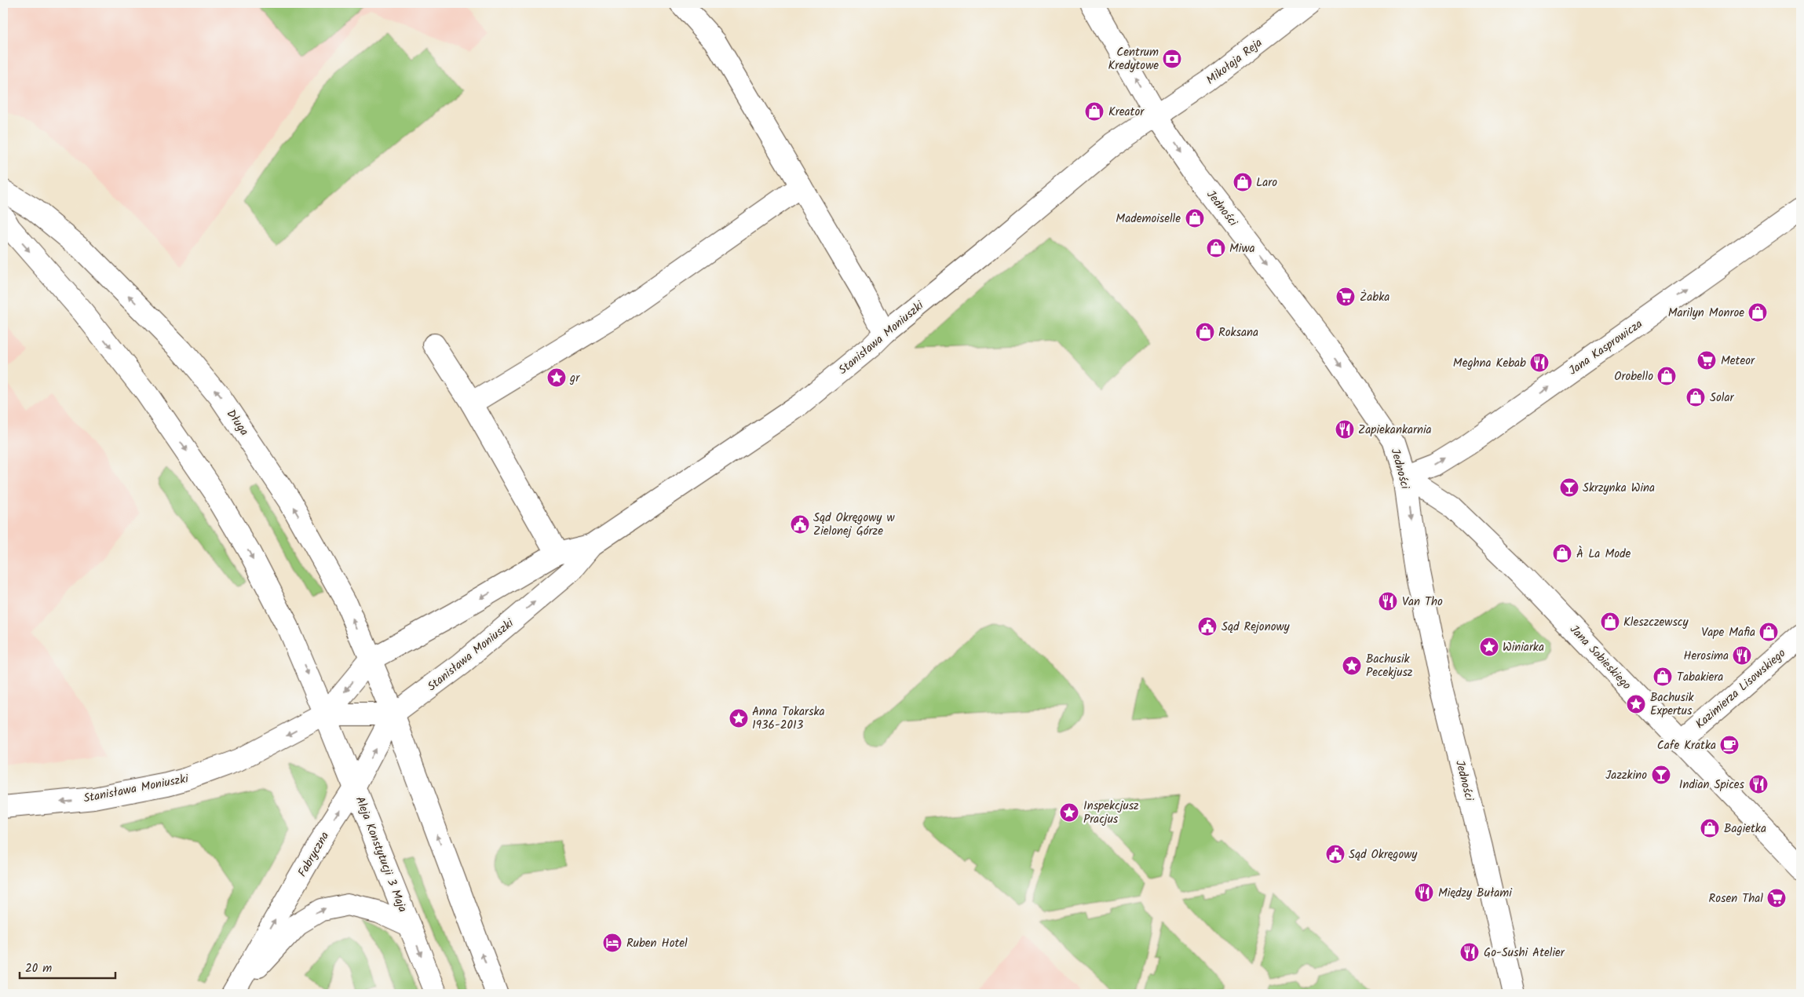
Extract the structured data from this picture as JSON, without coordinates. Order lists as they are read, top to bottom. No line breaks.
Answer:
{"streets":{"street":["Mikołaja Reja","Jedności","Stanisława Moniuszki","Jana Kasprowicza","Długa","Jana Sobieskiego","Kazimierza Lisowskiego","Fabryczna","Aleja Konstytucji 3 Maja"]},"crossings":[["Mikołaja Reja","Jedności"],["Mikołaja Reja","Stanisława Moniuszki"],["Jedności","Stanisława Moniuszki"],["Jedności","Jana Kasprowicza"],["Jedności","Jana Sobieskiego"],["Stanisława Moniuszki","Długa"],["Stanisława Moniuszki","Fabryczna"],["Stanisława Moniuszki","Aleja Konstytucji 3 Maja"],["Jana Kasprowicza","Jana Sobieskiego"],["Długa","Fabryczna"],["Jana Sobieskiego","Kazimierza Lisowskiego"],["Fabryczna","Aleja Konstytucji 3 Maja"]],"one_way":["Jana Kasprowicza","Fabryczna"],"places":{"bank":["Centrum Kredytowe"],"shop":["Kreator","Laro","Mademoiselle","Miwa","Marilyn Monroe","Roksana","Orobello","Solar","À La Mode","Kleszczewscy","Vape Mafia","Tabakiera","Bagietka"],"supermarket":["Żabka","Meteor","Rosen Thal"],"restaurant":["Meghna Kebab","Zapiekankarnia","Van Tho","Herosima","Indian Spices","Między Bułami","Go-Sushi Atelier"],"place":["gr","Winiarka","Bachusik Pecekjusz","Bachusik Expertus","Anna Tokarska 1936-2013","Inspekcjusz Pracjus"],"bar":["Skrzynka Wina","Jazzkino"],"public building":["Sąd Okręgowy w Zielonej Górze","Sąd Rejonowy","Sąd Okręgowy"],"cafe":["Cafe Kratka"],"hotel":["Ruben Hotel"]},"scale_bar":"20 m"}
